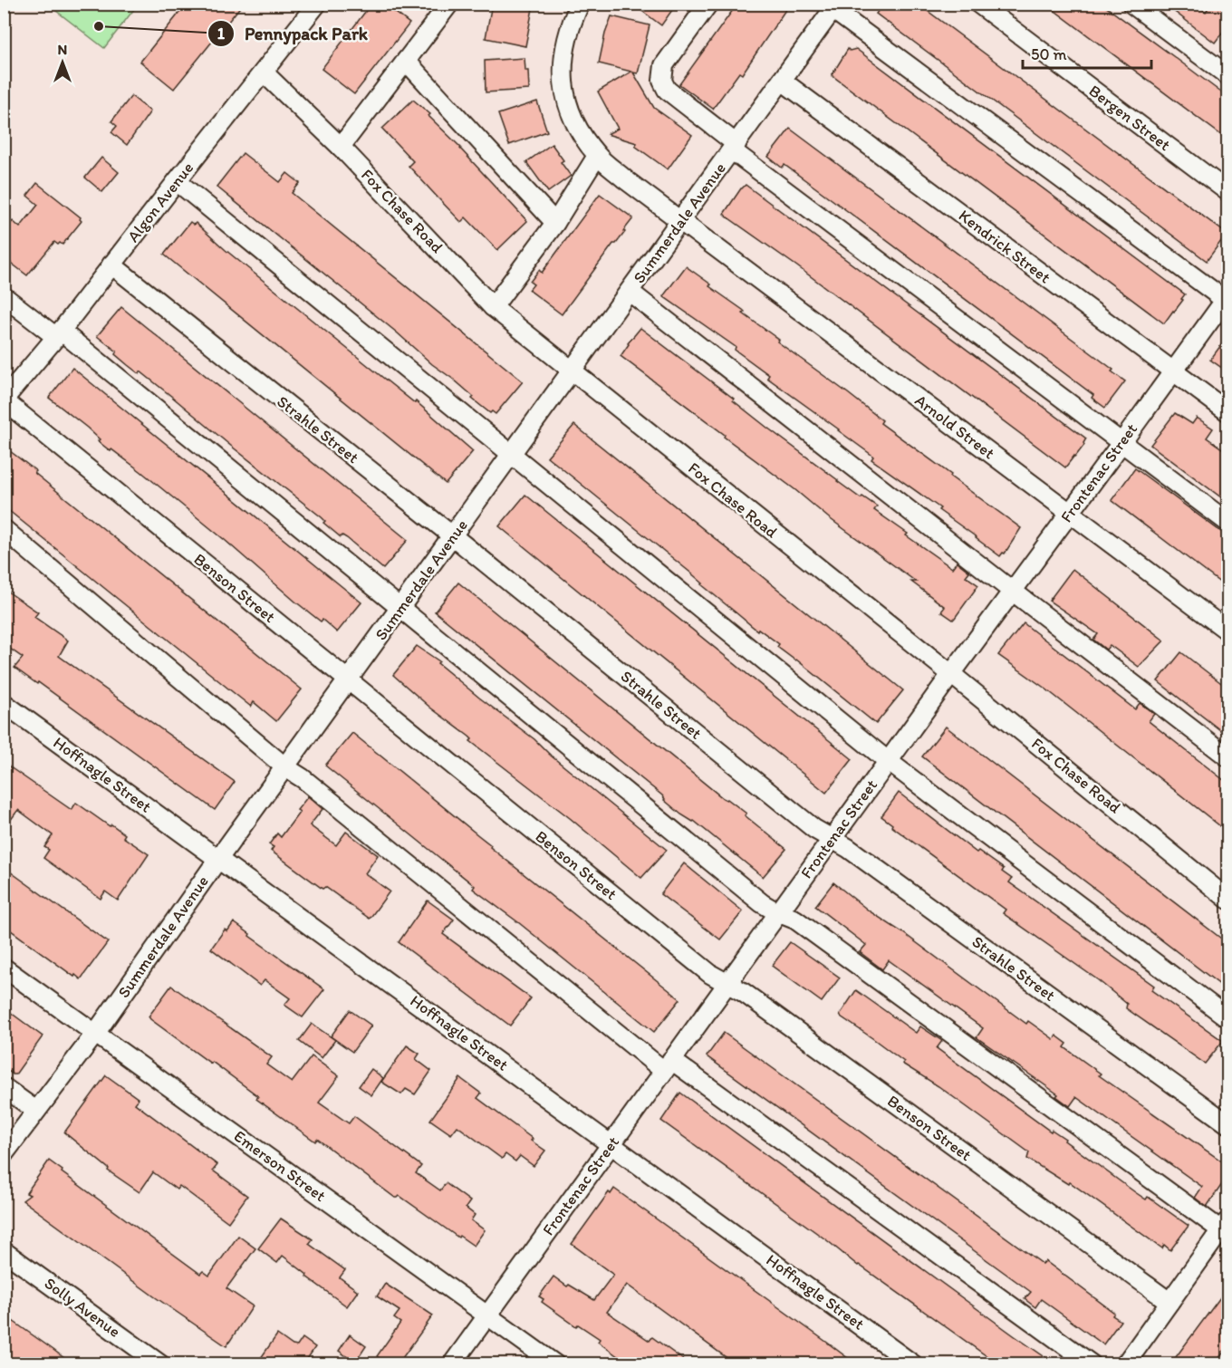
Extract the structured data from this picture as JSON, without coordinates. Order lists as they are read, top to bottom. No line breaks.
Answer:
{"streets":{"street":["Bergen Street","Algon Avenue","Fox Chase Road","Summerdale Avenue","Kendrick Street","Arnold Street","Strahle Street","Frontenac Street","Benson Street","Hoffnagle Street","Emerson Street","Solly Avenue"]},"crossings":[["Algon Avenue","Fox Chase Road"],["Algon Avenue","Strahle Street"],["Algon Avenue","Benson Street"],["Fox Chase Road","Summerdale Avenue"],["Fox Chase Road","Frontenac Street"],["Summerdale Avenue","Kendrick Street"],["Summerdale Avenue","Arnold Street"],["Summerdale Avenue","Strahle Street"],["Summerdale Avenue","Benson Street"],["Summerdale Avenue","Hoffnagle Street"],["Summerdale Avenue","Emerson Street"],["Kendrick Street","Frontenac Street"],["Arnold Street","Frontenac Street"],["Strahle Street","Frontenac Street"],["Frontenac Street","Benson Street"],["Frontenac Street","Hoffnagle Street"],["Frontenac Street","Emerson Street"]],"places":["Pennypack Park"],"scale_bar":"50 m","north":"top"}
